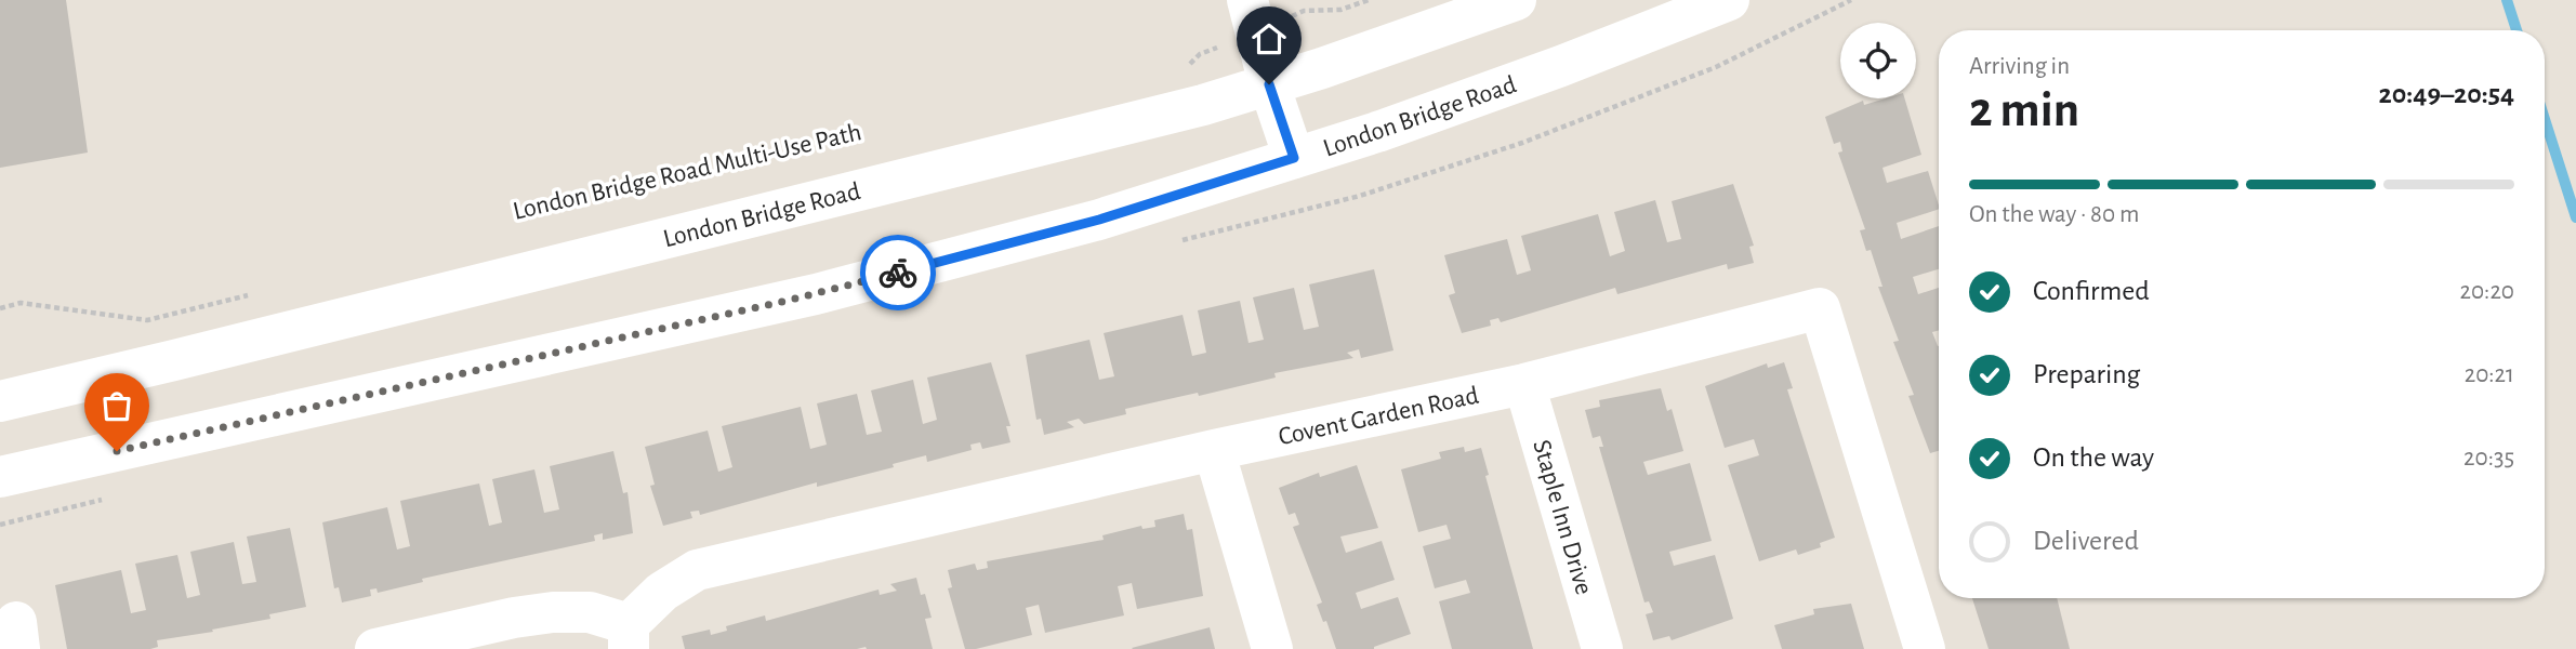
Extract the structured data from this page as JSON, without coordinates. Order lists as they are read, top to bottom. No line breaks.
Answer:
{"streets":{"main road":["London Bridge Road","Covent Garden Road","Staple Inn Drive"]},"crossings":[["Covent Garden Road","Staple Inn Drive"]],"page":{"heading":["2 min","Arriving in","20:49–20:54"],"bar":"On the way · 80 m","list":[["Confirmed","20:20"],["Preparing","20:21"],["On the way","20:35"],"Delivered"]}}
